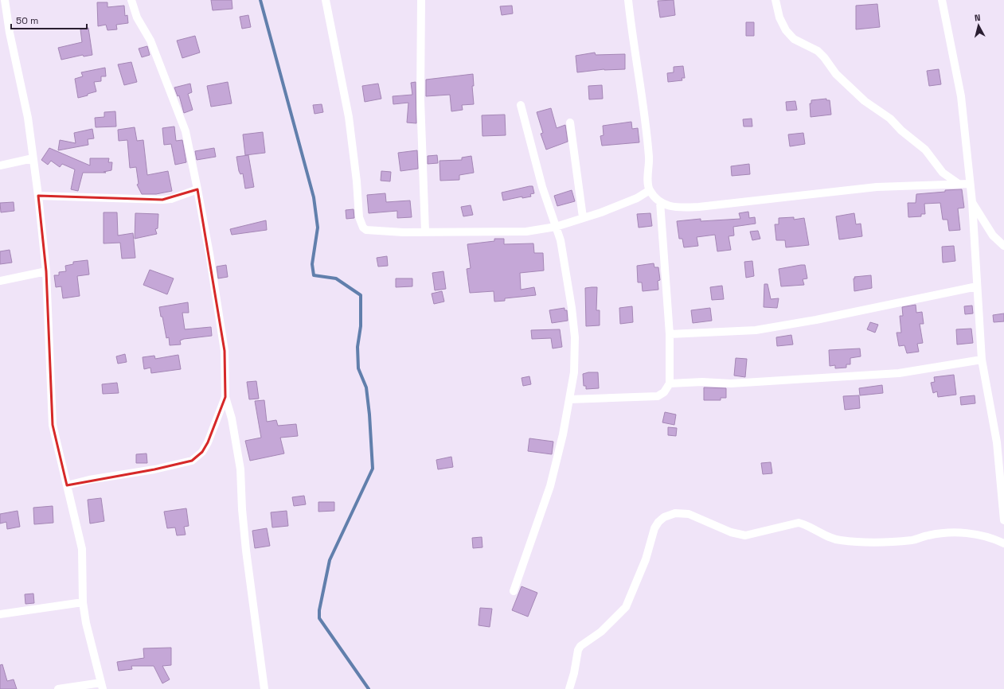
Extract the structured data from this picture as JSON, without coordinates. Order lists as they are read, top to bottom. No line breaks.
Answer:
{"scale_bar":"50 m","north":"top"}
